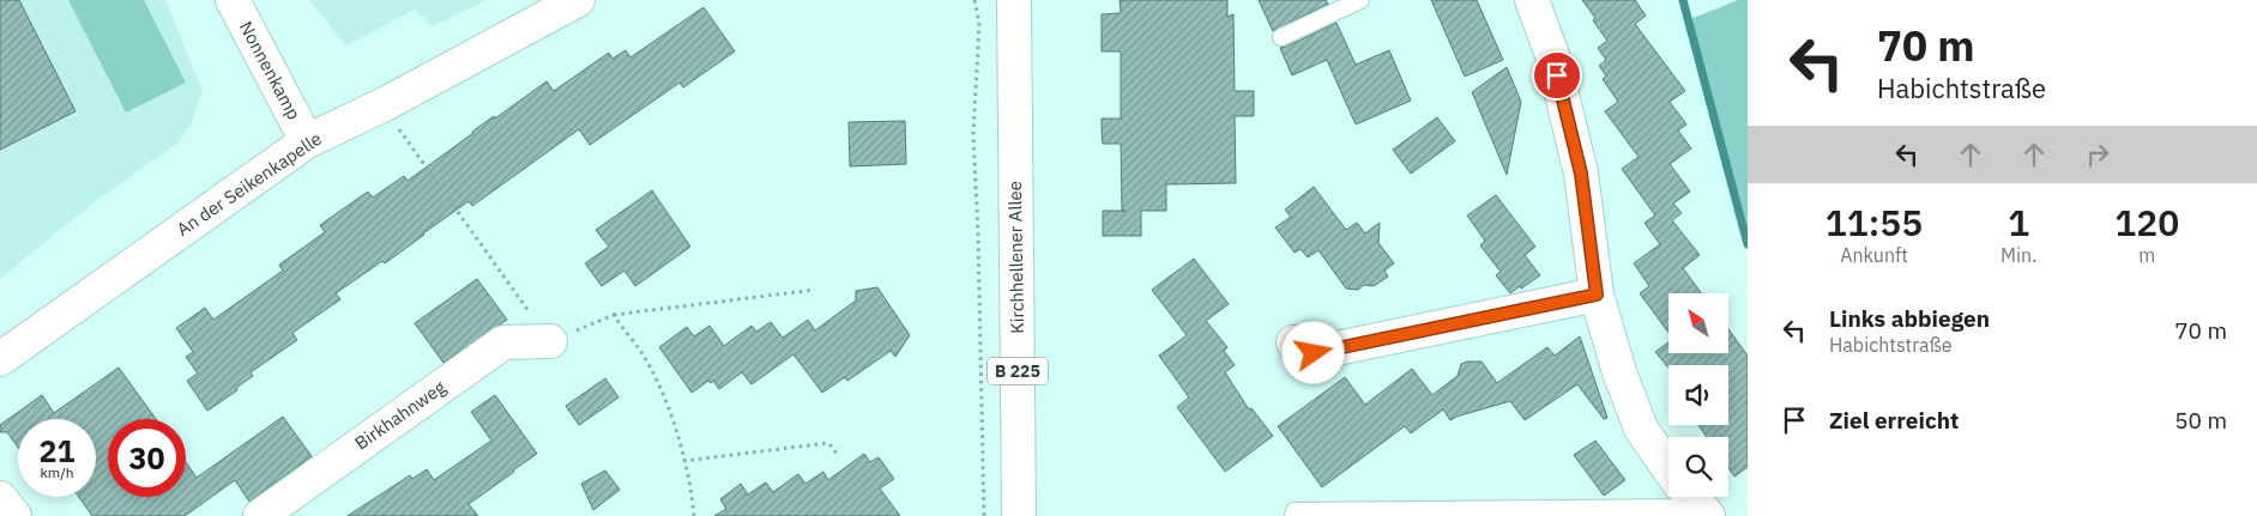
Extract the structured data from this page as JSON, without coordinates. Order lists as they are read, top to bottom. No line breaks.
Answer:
{"streets":{"street":["Nonnenkamp","An der Seikenkapelle","Kirchhellener Allee","B 225","Birkhahnweg"]},"crossings":[["Nonnenkamp","An der Seikenkapelle"]],"north":"top left","page":{"turn":["70 m","Habichtstraße"],"eta":["11:55","Ankunft","1","Min.","120","m"],"list":[{"name":"Links abbiegen","note":"Habichtstraße","value":"70 m"},{"name":"Ziel erreicht","value":"50 m"}],"speed":"21 km/h","limit":"30"}}
